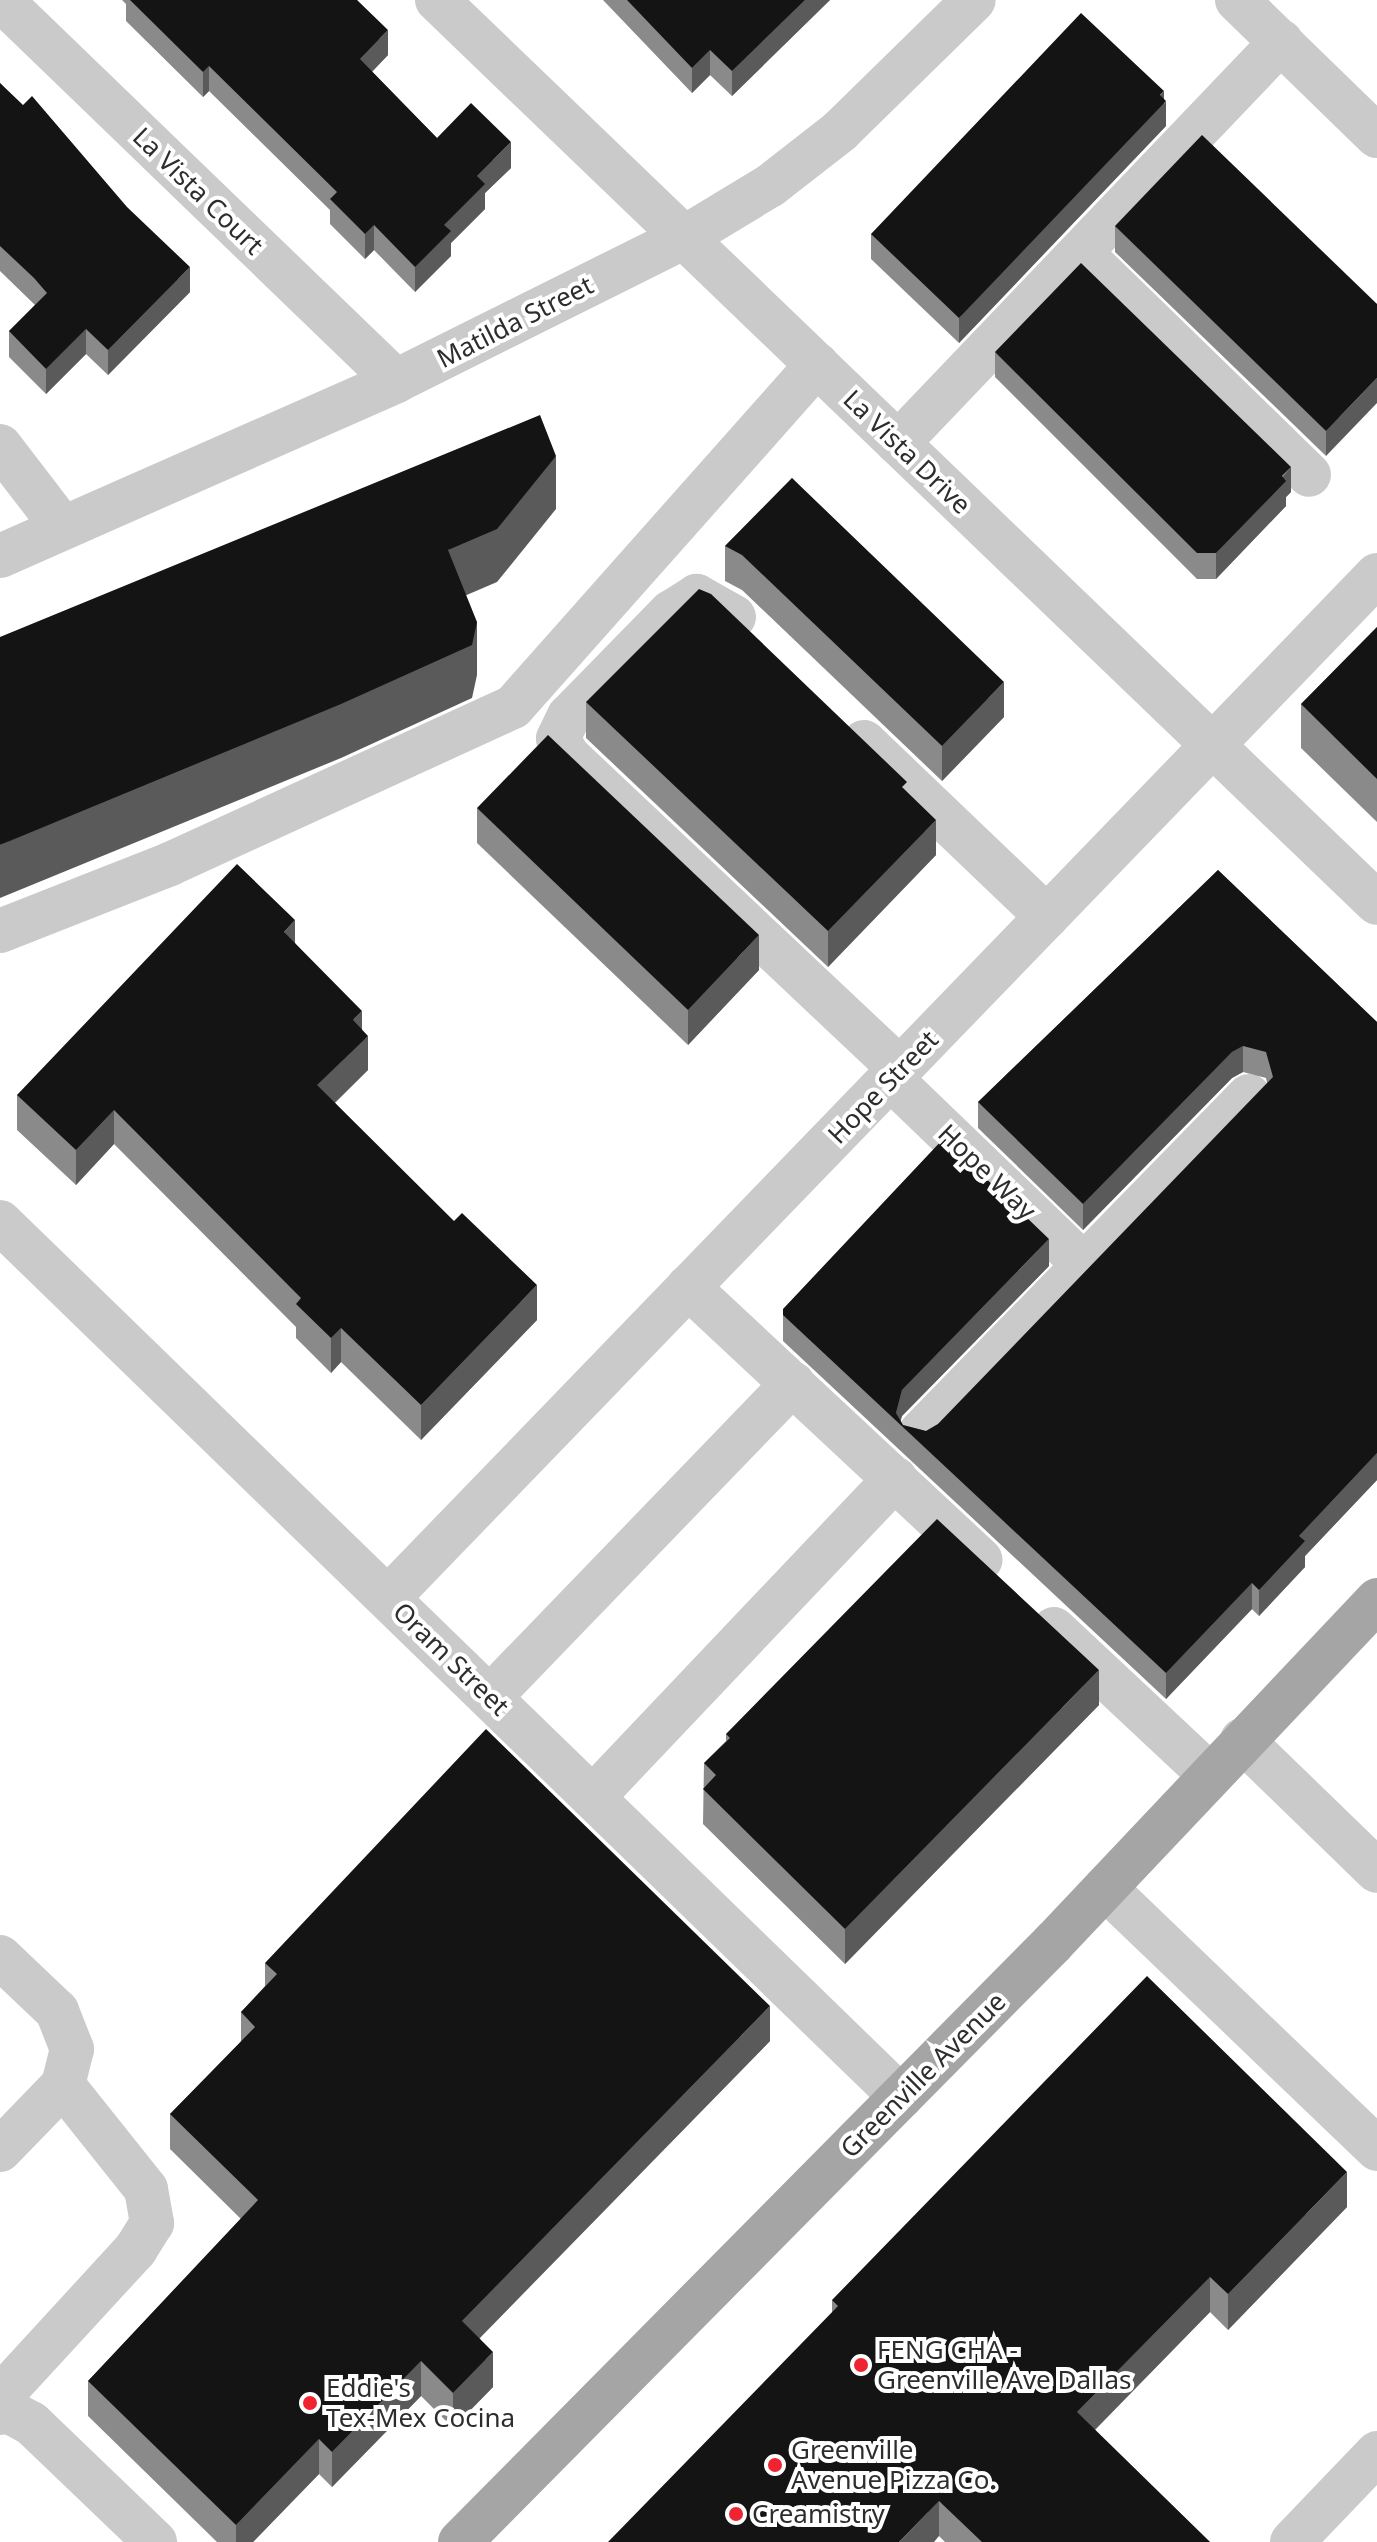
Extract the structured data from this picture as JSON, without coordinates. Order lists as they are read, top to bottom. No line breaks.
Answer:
{"streets":{"main road":["Greenville Avenue"],"street":["La Vista Court","Matilda Street","La Vista Drive","Hope Street","Hope Way","Oram Street"]},"crossings":[["La Vista Court","Matilda Street"],["Matilda Street","La Vista Drive"],["La Vista Drive","Hope Street"],["Hope Street","Hope Way"],["Hope Street","Oram Street"],["Oram Street","Greenville Avenue"]],"places":["FENG CHA - Greenville Ave Dallas","Eddie's Tex-Mex Cocina","Greenville Avenue Pizza Co.","Creamistry"]}
